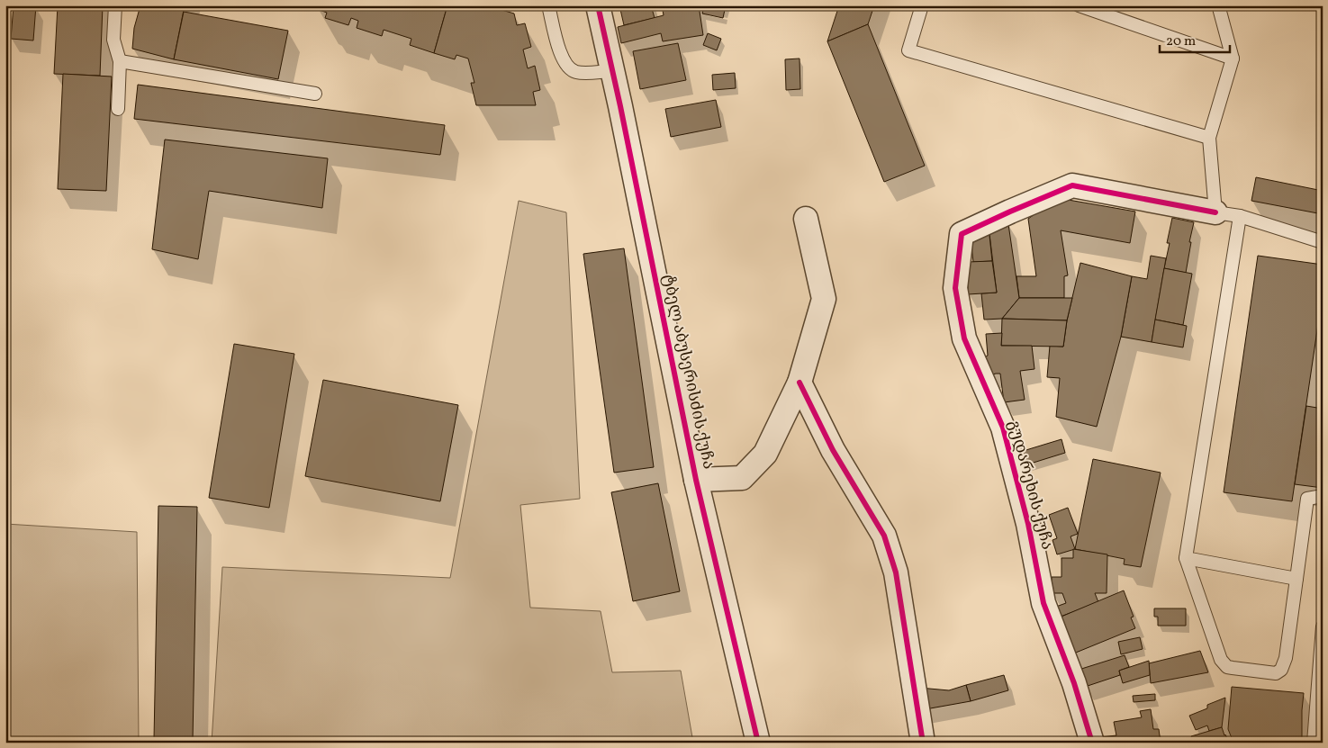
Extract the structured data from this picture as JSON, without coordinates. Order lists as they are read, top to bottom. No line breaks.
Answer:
{"streets":{"street":["ტბელ აბუსერისძის ქუჩა","გუდარეხის ქუჩა"]},"scale_bar":"20 m"}
